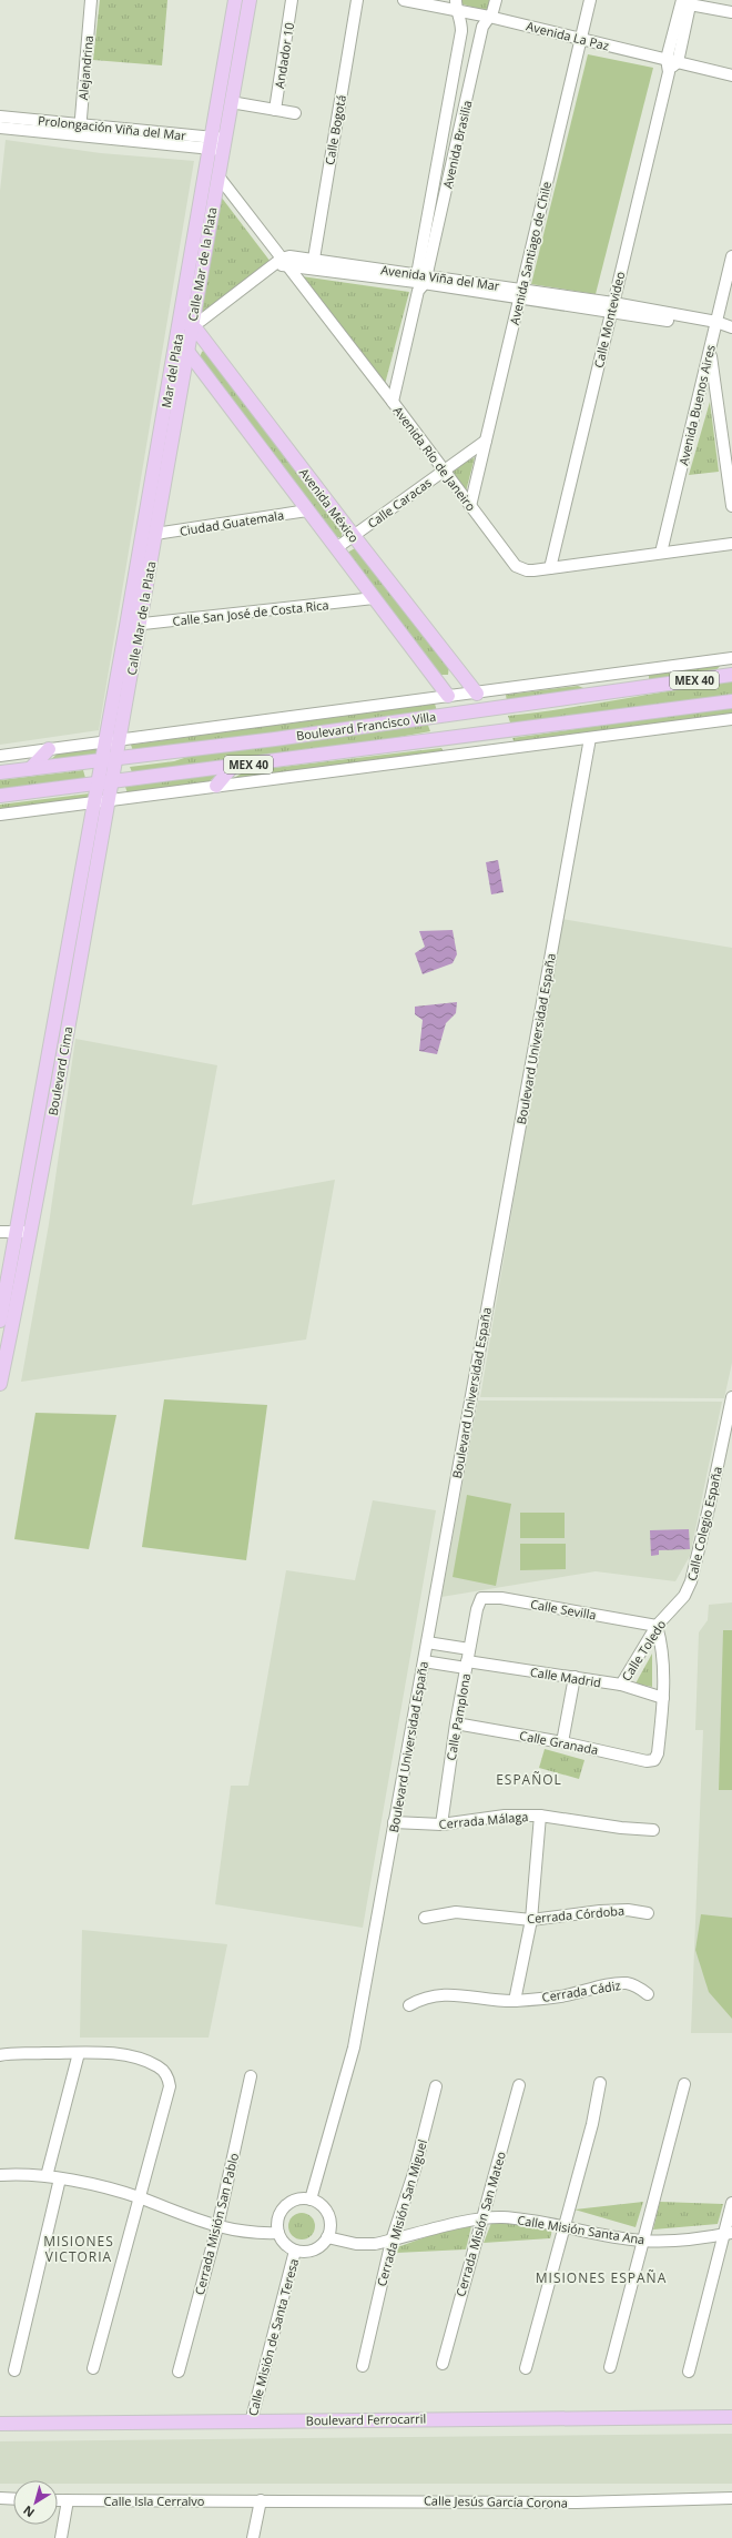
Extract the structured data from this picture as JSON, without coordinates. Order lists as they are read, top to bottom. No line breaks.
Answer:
{"streets":{"main road":["Calle Mar de la Plata","Mar del Plata","Avenida México","MEX 40","Boulevard Francisco Villa","Boulevard Cima","Boulevard Ferrocarril"],"street":["Avenida La Paz","Andador 10","Alejandrina","Prolongación Viña del Mar","Calle Bogotá","Avenida Brasilia","Avenida Santiago de Chile","Avenida Viña del Mar","Calle Montevideo","Avenida Buenos Aires","Avenida Río de Janeiro","Calle Caracas","Ciudad Guatemala","Calle San José de Costa Rica","Boulevard Universidad España","Calle Colegio España","Calle Sevilla","Calle Toledo","Calle Madrid","Calle Pamplona","Calle Granada","Cerrada Málaga","Cerrada Córdoba","Cerrada Cádiz","Cerrada Misión San Miguel","Cerrada Misión San Pablo","Cerrada Misión San Mateo","Calle Misión Santa Ana","Calle Misión de Santa Teresa","Calle Isla Cerralvo","Calle Jesús García Corona"]},"crossings":[["Avenida La Paz","Avenida Brasilia"],["Avenida La Paz","Avenida Santiago de Chile"],["Avenida La Paz","Calle Montevideo"],["Alejandrina","Prolongación Viña del Mar"],["Prolongación Viña del Mar","Calle Mar de la Plata"],["Prolongación Viña del Mar","Mar del Plata"],["Calle Bogotá","Avenida Viña del Mar"],["Avenida Brasilia","Avenida Viña del Mar"],["Avenida Brasilia","Avenida Río de Janeiro"],["Avenida Santiago de Chile","Avenida Viña del Mar"],["Avenida Santiago de Chile","Avenida Río de Janeiro"],["Avenida Santiago de Chile","Calle Caracas"],["Calle Mar de la Plata","Mar del Plata"],["Calle Mar de la Plata","Avenida Río de Janeiro"],["Calle Mar de la Plata","Avenida México"],["Calle Mar de la Plata","Ciudad Guatemala"],["Calle Mar de la Plata","Calle San José de Costa Rica"],["Calle Mar de la Plata","Boulevard Francisco Villa"],["Calle Mar de la Plata","Boulevard Cima"],["Avenida Viña del Mar","Calle Montevideo"],["Avenida Viña del Mar","Avenida Buenos Aires"],["Avenida Viña del Mar","Avenida Río de Janeiro"],["Calle Montevideo","Avenida Río de Janeiro"],["Mar del Plata","Avenida México"],["Mar del Plata","Calle San José de Costa Rica"],["Mar del Plata","Boulevard Francisco Villa"],["Mar del Plata","Boulevard Cima"],["Avenida Buenos Aires","Avenida Río de Janeiro"],["Avenida Río de Janeiro","Calle Caracas"],["Calle Caracas","Avenida México"],["Avenida México","Ciudad Guatemala"],["Avenida México","Calle San José de Costa Rica"],["Avenida México","Boulevard Francisco Villa"],["Boulevard Francisco Villa","Boulevard Cima"],["Boulevard Universidad España","Calle Madrid"],["Boulevard Universidad España","Cerrada Málaga"],["Boulevard Universidad España","Calle Misión Santa Ana"],["Boulevard Universidad España","Calle Misión de Santa Teresa"],["Calle Colegio España","Calle Toledo"],["Calle Sevilla","Calle Toledo"],["Calle Sevilla","Calle Pamplona"],["Calle Toledo","Calle Madrid"],["Calle Madrid","Calle Pamplona"],["Calle Madrid","Calle Granada"],["Calle Pamplona","Calle Granada"],["Calle Pamplona","Cerrada Málaga"],["Cerrada Misión San Miguel","Calle Misión Santa Ana"],["Cerrada Misión San Mateo","Calle Misión Santa Ana"],["Calle Misión Santa Ana","Calle Misión de Santa Teresa"],["Calle Misión de Santa Teresa","Boulevard Ferrocarril"],["Calle Isla Cerralvo","Calle Jesús García Corona"]],"districts":["ESPAÑOL","MISIONES VICTORIA","MISIONES ESPAÑA"],"north":"bottom left"}
